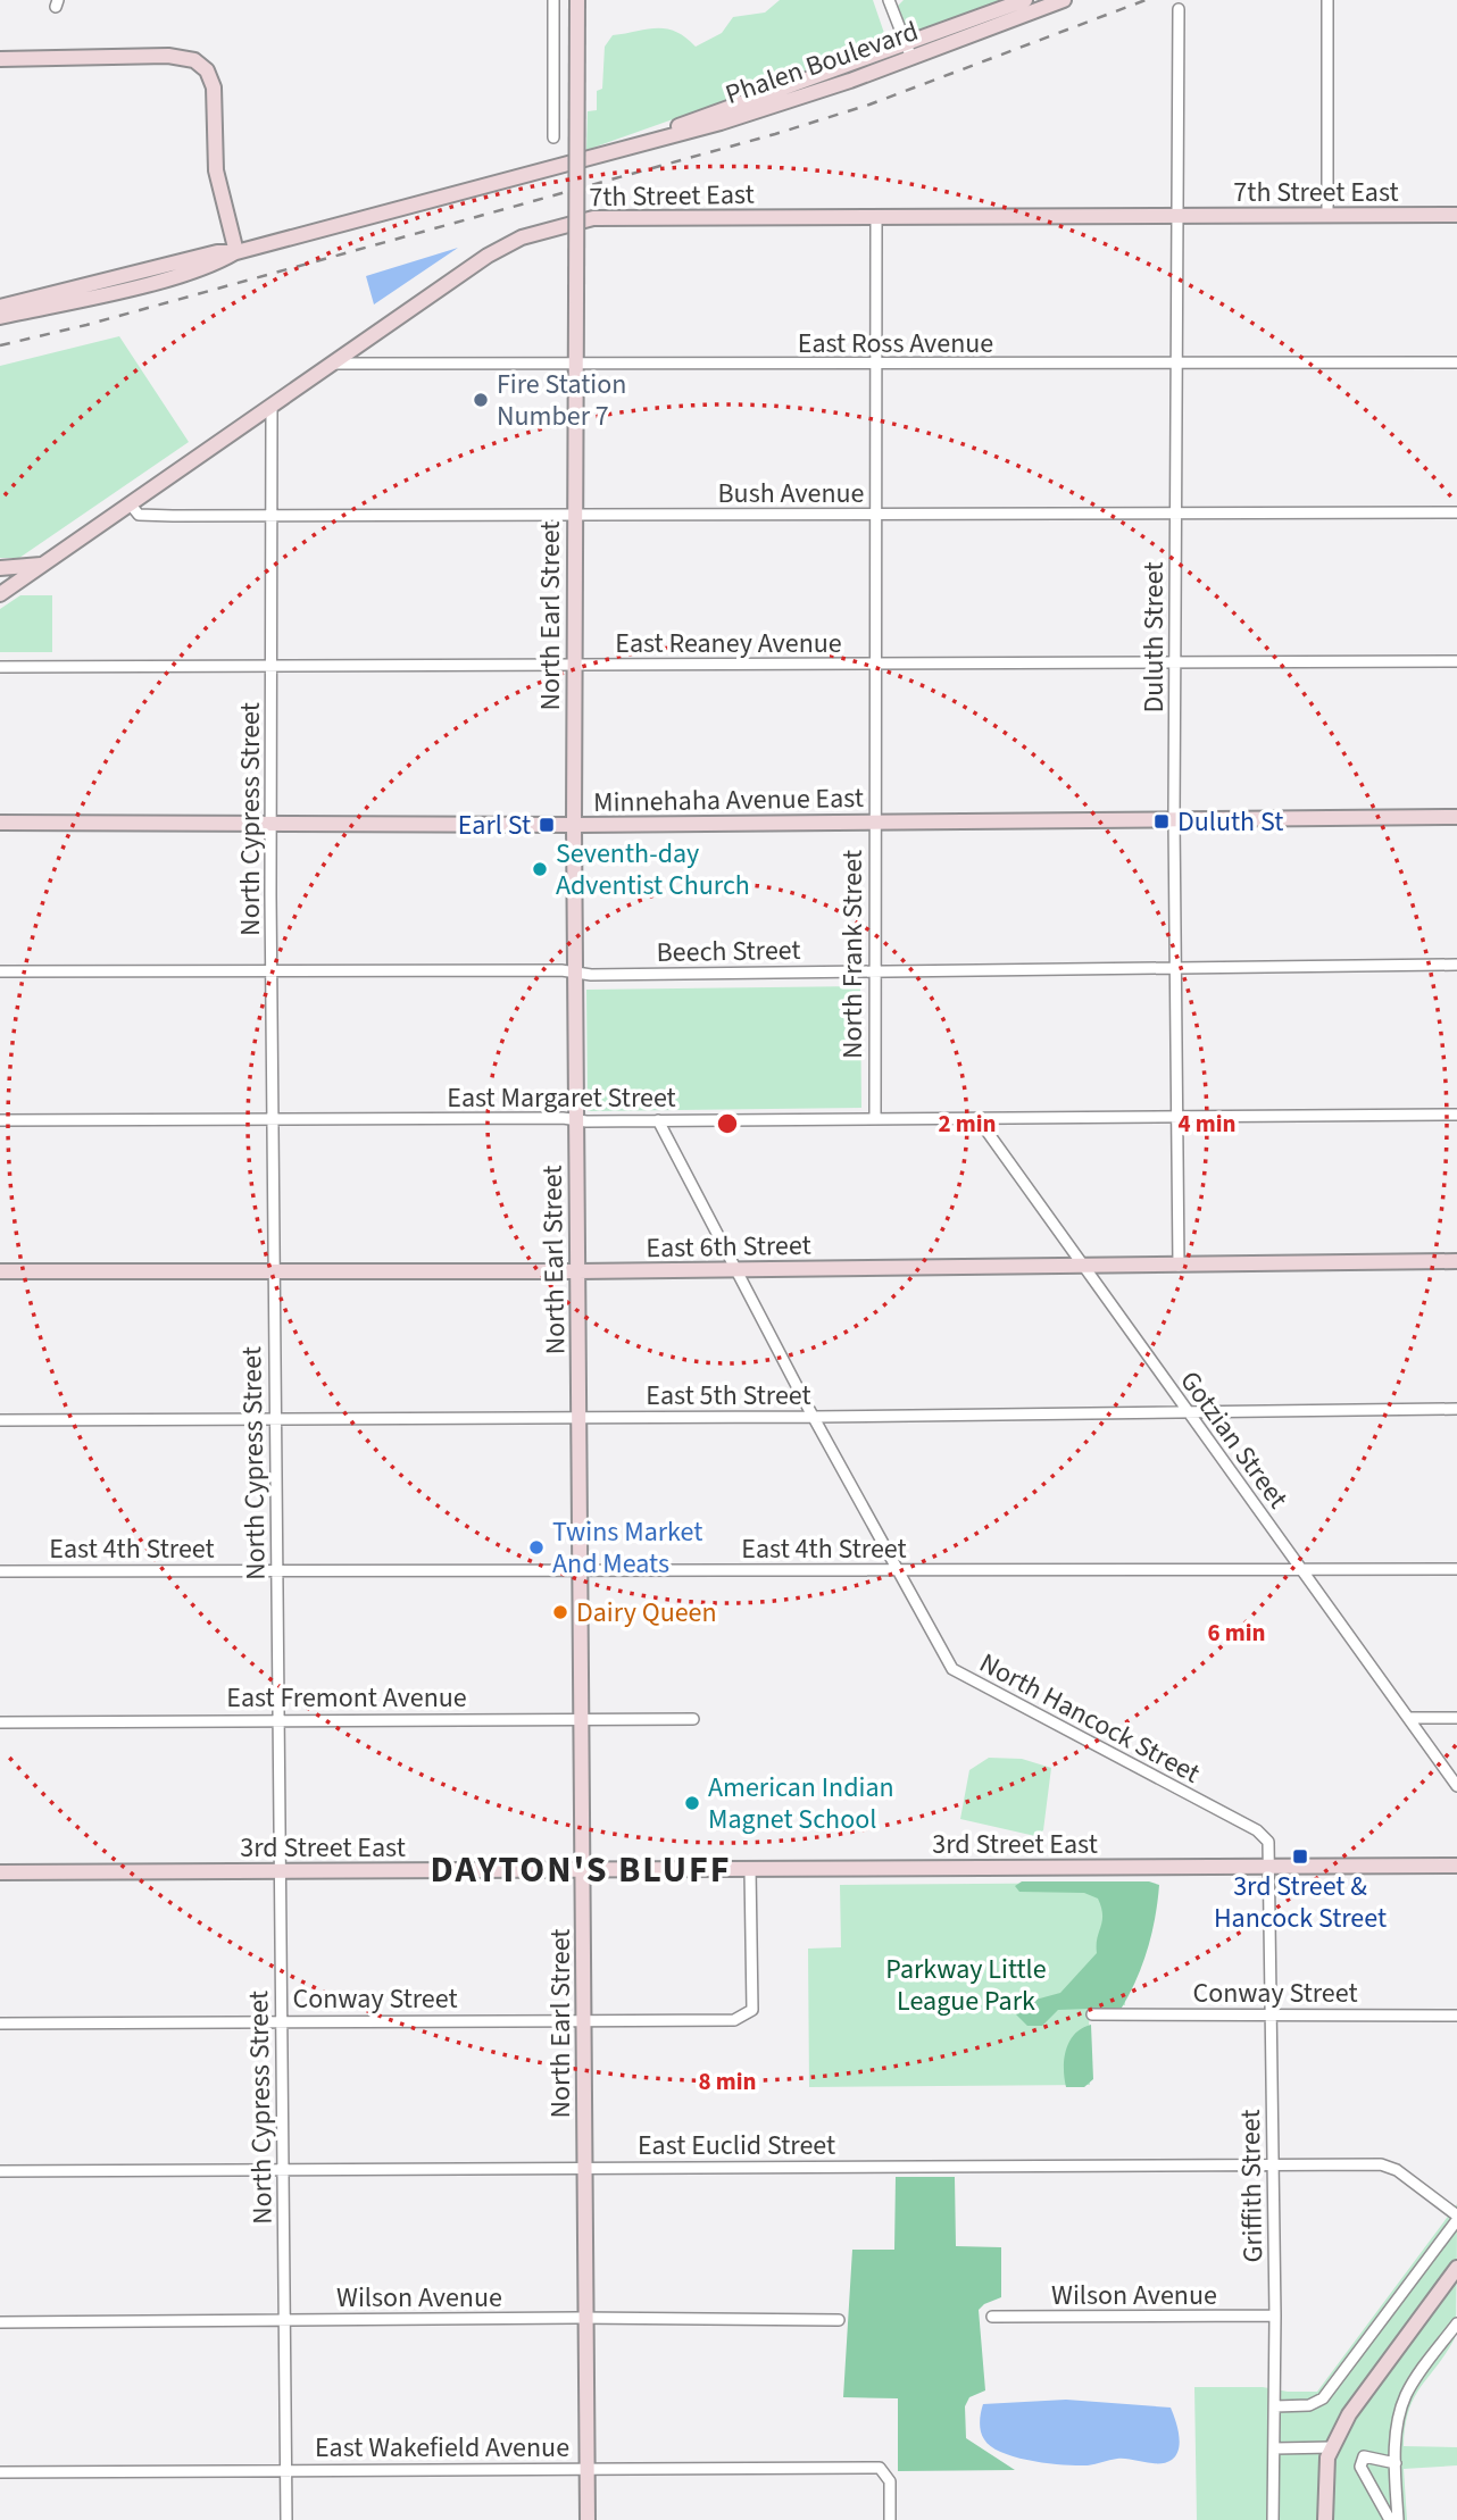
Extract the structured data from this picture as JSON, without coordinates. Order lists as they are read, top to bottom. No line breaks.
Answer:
{"streets":{"street":["Phalen Boulevard","7th Street East","East Ross Avenue","Bush Avenue","North Earl Street","Duluth Street","East Reaney Avenue","Minnehaha Avenue East","North Cypress Street","Beech Street","North Frank Street","East Margaret Street","East 6th Street","East 5th Street","Gotzian Street","East 4th Street","East Fremont Avenue","North Hancock Street","3rd Street East","Conway Street","East Euclid Street","Griffith Street","Wilson Avenue","East Wakefield Avenue"]},"crossings":[["7th Street East","East Ross Avenue"],["7th Street East","Bush Avenue"],["7th Street East","Duluth Street"],["7th Street East","North Cypress Street"],["7th Street East","North Frank Street"],["East Ross Avenue","North Earl Street"],["East Ross Avenue","Duluth Street"],["East Ross Avenue","North Frank Street"],["Bush Avenue","North Earl Street"],["Bush Avenue","Duluth Street"],["Bush Avenue","North Cypress Street"],["Bush Avenue","North Frank Street"],["North Earl Street","East Reaney Avenue"],["North Earl Street","Minnehaha Avenue East"],["North Earl Street","Beech Street"],["North Earl Street","East Margaret Street"],["North Earl Street","East 6th Street"],["North Earl Street","East 5th Street"],["North Earl Street","East 4th Street"],["North Earl Street","East Fremont Avenue"],["North Earl Street","3rd Street East"],["North Earl Street","Conway Street"],["North Earl Street","East Euclid Street"],["North Earl Street","Wilson Avenue"],["North Earl Street","East Wakefield Avenue"],["Duluth Street","East Reaney Avenue"],["Duluth Street","Minnehaha Avenue East"],["Duluth Street","Beech Street"],["Duluth Street","East Margaret Street"],["Duluth Street","East 6th Street"],["East Reaney Avenue","North Cypress Street"],["East Reaney Avenue","North Frank Street"],["Minnehaha Avenue East","North Cypress Street"],["Minnehaha Avenue East","North Frank Street"],["North Cypress Street","Beech Street"],["North Cypress Street","East Margaret Street"],["North Cypress Street","East 6th Street"],["North Cypress Street","East 5th Street"],["North Cypress Street","East 4th Street"],["North Cypress Street","East Fremont Avenue"],["North Cypress Street","3rd Street East"],["North Cypress Street","Conway Street"],["North Cypress Street","East Euclid Street"],["North Cypress Street","Wilson Avenue"],["North Cypress Street","East Wakefield Avenue"],["Beech Street","North Frank Street"],["North Frank Street","East Margaret Street"],["East Margaret Street","Gotzian Street"],["East Margaret Street","North Hancock Street"],["East 6th Street","Gotzian Street"],["East 6th Street","North Hancock Street"],["East 5th Street","Gotzian Street"],["East 5th Street","North Hancock Street"],["Gotzian Street","East 4th Street"],["East 4th Street","North Hancock Street"],["North Hancock Street","3rd Street East"],["North Hancock Street","Griffith Street"],["3rd Street East","Conway Street"],["3rd Street East","Griffith Street"],["Conway Street","Griffith Street"],["East Euclid Street","Griffith Street"],["Griffith Street","Wilson Avenue"]],"districts":["DAYTON'S BLUFF"],"parks":["Parkway Little League Park"],"places":{"other":["Fire Station Number 7","Seventh-day Adventist Church","Twins Market And Meats","Dairy Queen","American Indian Magnet School"],"transit":["Duluth St","Earl St","3rd Street & Hancock Street"]},"rings":["2 min","4 min","6 min","8 min"]}
